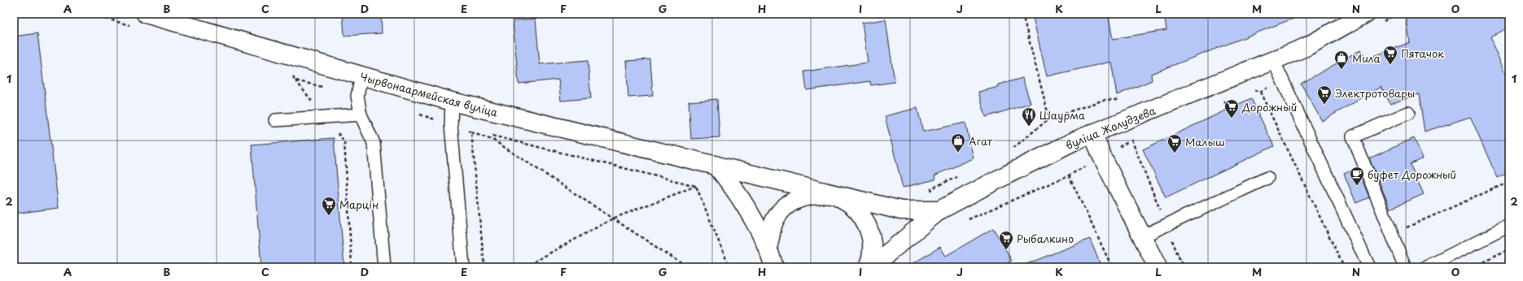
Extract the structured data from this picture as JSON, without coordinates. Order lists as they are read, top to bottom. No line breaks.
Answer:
{"streets":{"street":["Чырвонаармейская вуліца","вуліца Жолудзева"]},"places":{"supermarket":["Пятачок","Электротовары","Дорожный","Малыш","Марцін","Рыбалкино"],"shop":["Мила","Агат"],"restaurant":["Шаурма"],"cafe":["буфет Дорожный"]},"grid":{"columns":["A","B","C","D","E","F","G","H","I","J","K","L","M","N","O"],"rows":["1","2"]}}
